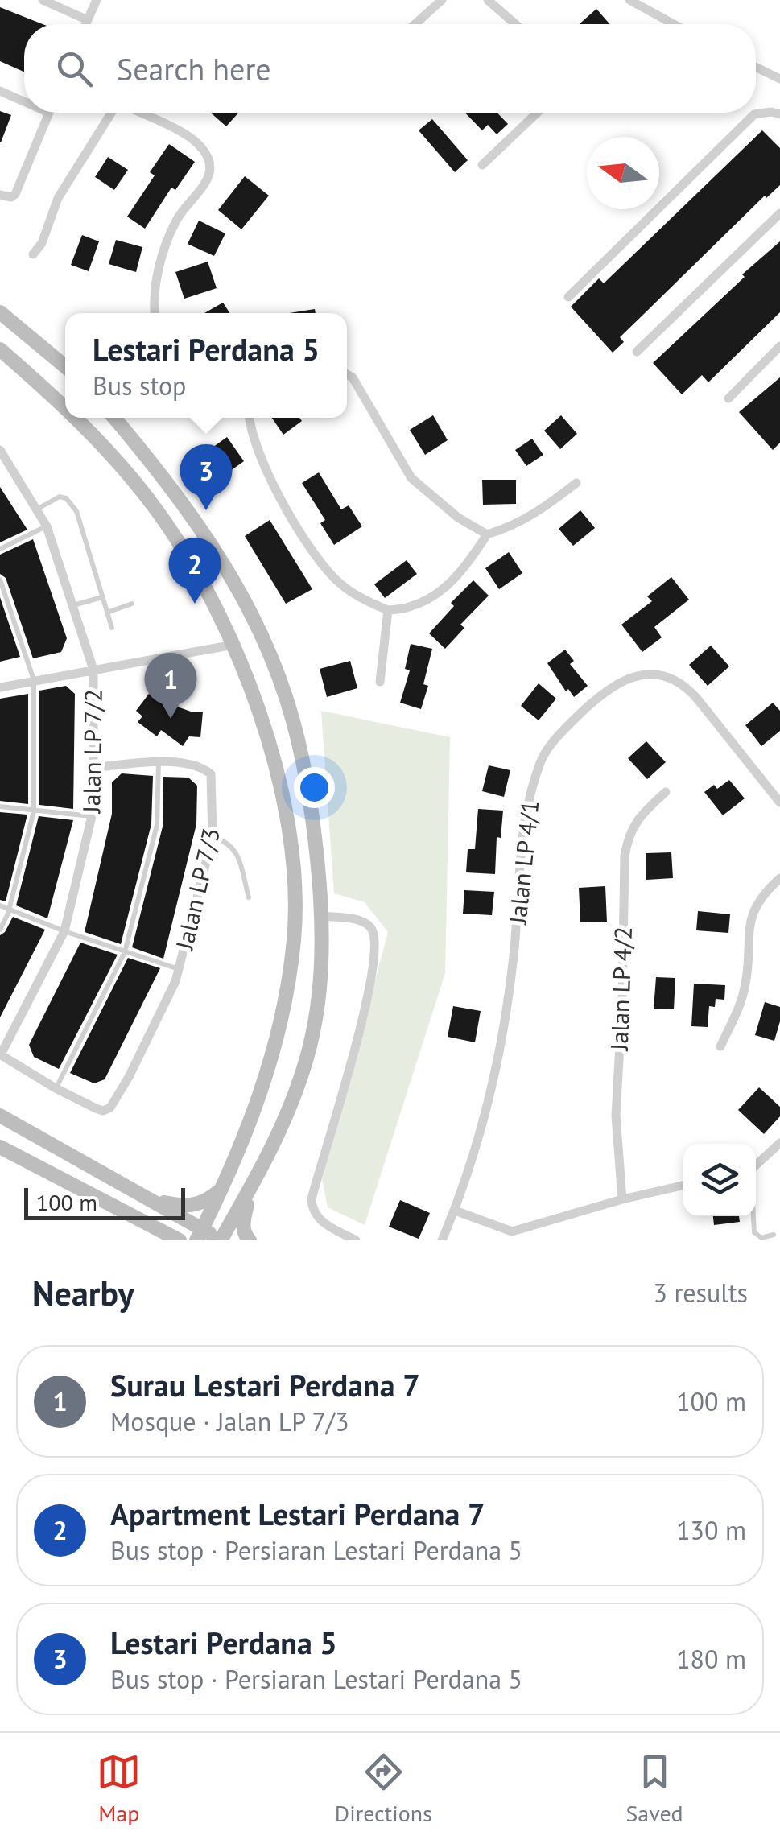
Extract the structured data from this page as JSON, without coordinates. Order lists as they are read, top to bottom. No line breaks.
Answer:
{"streets":{"street":["Jalan LP 7/2","Jalan LP 4/1","Jalan LP 7/3","Jalan LP 4/2"]},"crossings":[["Jalan LP 7/2","Jalan LP 7/3"]],"scale_bar":"100 m","north":"left","page":{"search":"Search here","popup":["Lestari Perdana 5","Bus stop"],"pins":["3","2","1"],"scale":"100 m","heading":["Nearby","3 results"],"list":[{"mark":"1","name":"Surau Lestari Perdana 7","note":"Mosque · Jalan LP 7/3","value":"100 m"},{"mark":"2","name":"Apartment Lestari Perdana 7","note":"Bus stop · Persiaran Lestari Perdana 5","value":"130 m"},{"mark":"3","name":"Lestari Perdana 5","note":"Bus stop · Persiaran Lestari Perdana 5","value":"180 m"}],"nav":["Map","Directions","Saved"]}}
